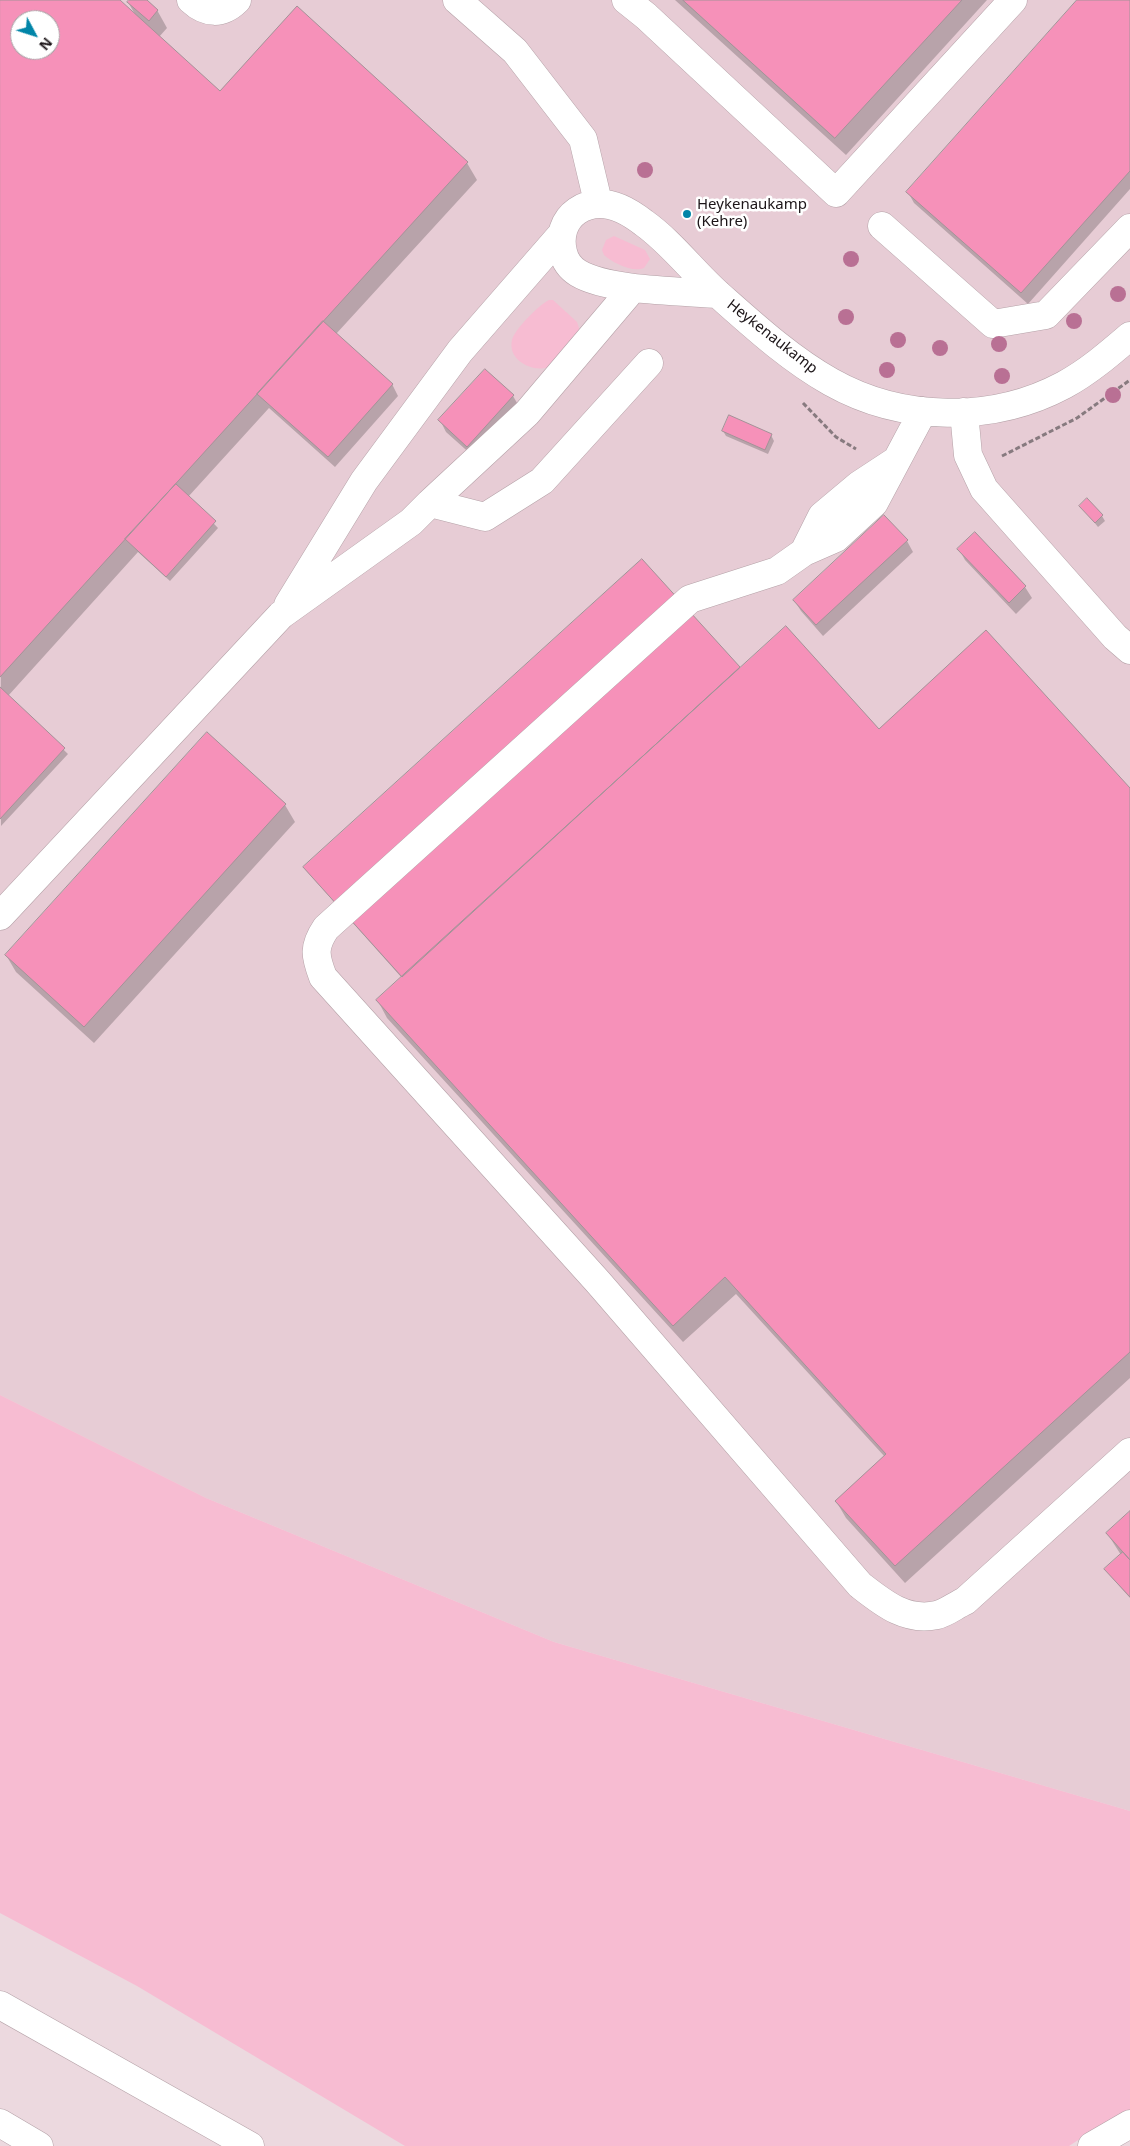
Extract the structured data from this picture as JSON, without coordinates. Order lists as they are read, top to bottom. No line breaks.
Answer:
{"streets":{"main road":["Heykenaukamp"]},"places":["Heykenaukamp (Kehre)"],"north":"bottom right"}
